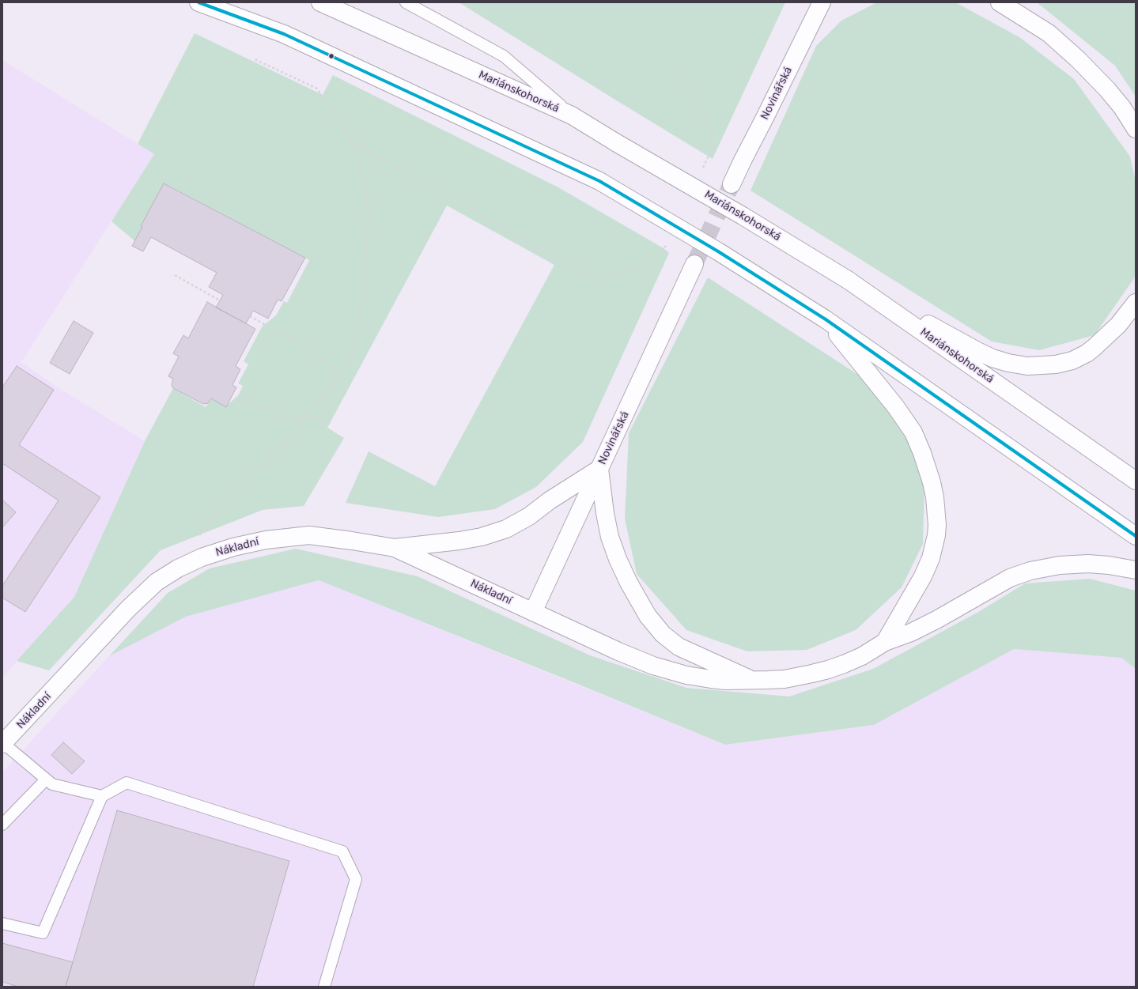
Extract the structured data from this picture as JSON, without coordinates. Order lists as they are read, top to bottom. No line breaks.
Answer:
{"streets":{"main road":["Mariánskohorská","Novinářská","Nákladní"]},"crossings":[["Novinářská","Nákladní"]]}
